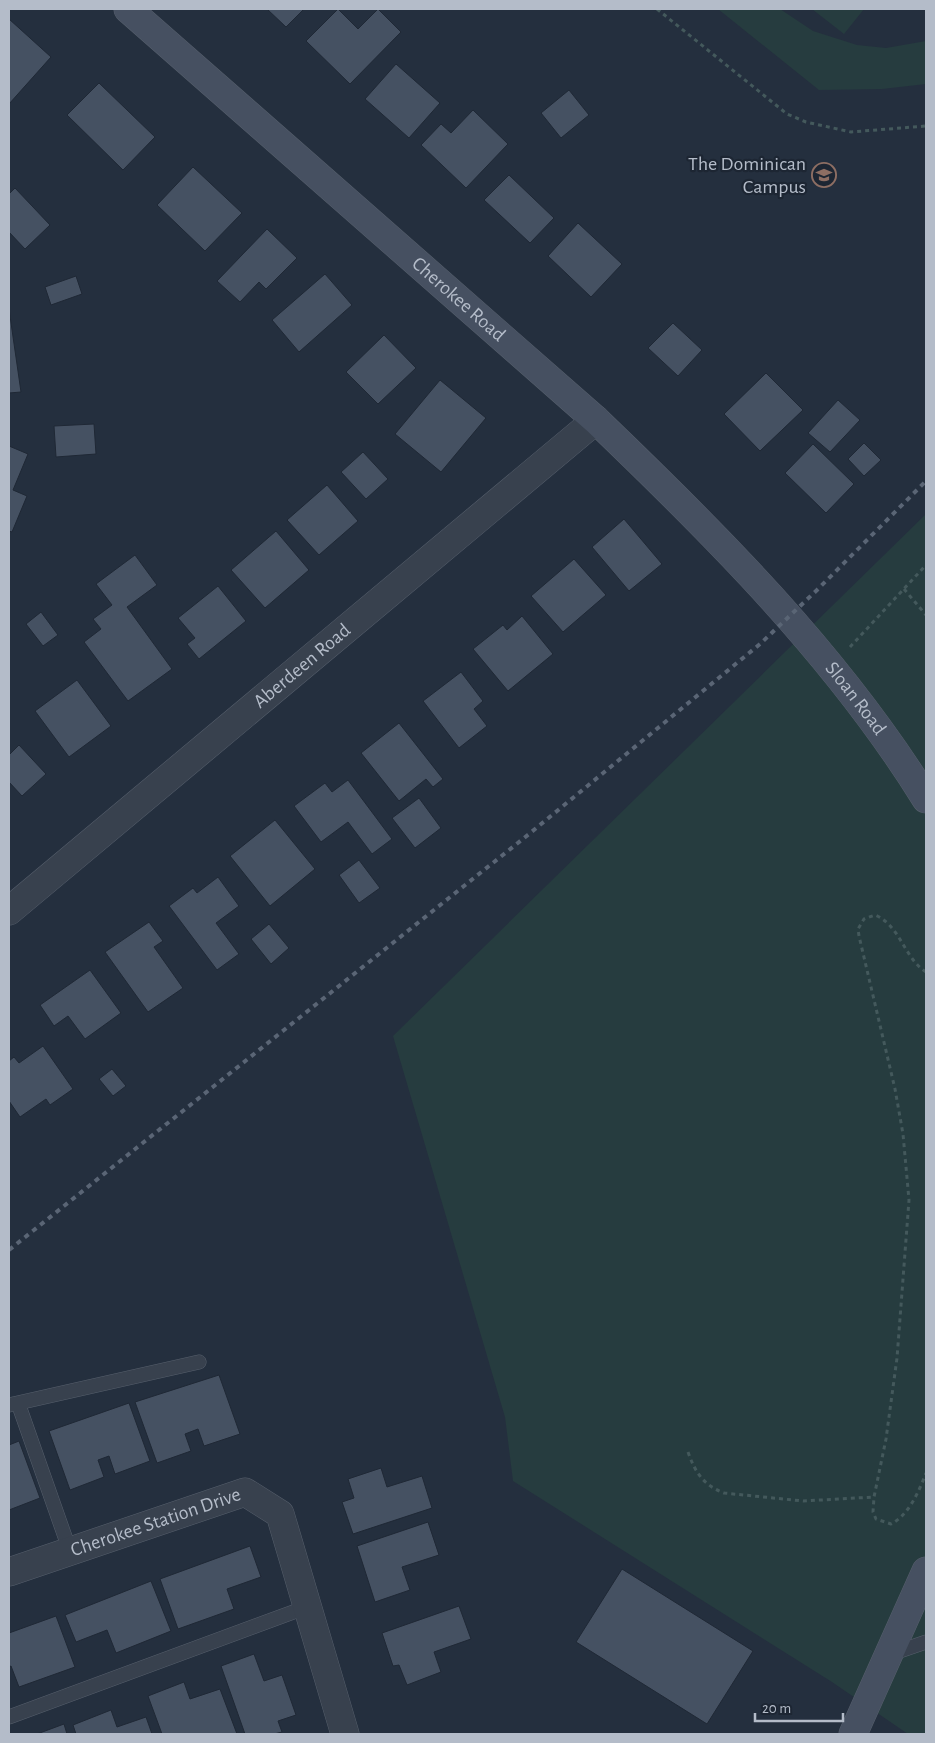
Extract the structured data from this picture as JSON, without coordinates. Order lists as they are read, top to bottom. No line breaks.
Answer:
{"streets":{"street":["Cherokee Road","Aberdeen Road","Sloan Road","Cherokee Station Drive"]},"crossings":[["Cherokee Road","Aberdeen Road"],["Cherokee Road","Sloan Road"]],"places":{"school or university":["The Dominican Campus"]},"scale_bar":"20 m"}
